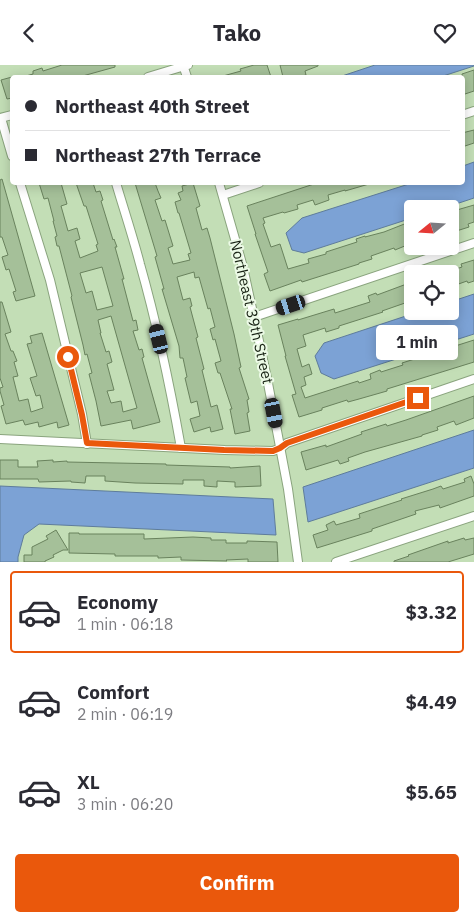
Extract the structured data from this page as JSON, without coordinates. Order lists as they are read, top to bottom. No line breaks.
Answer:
{"streets":{"street":["Northeast 39th Street"]},"north":"left","page":{"header":"Tako","banner":["Northeast 40th Street","Northeast 27th Terrace"],"bubble":"1 min","list":[{"name":"Economy","note":"1 min · 06:18","value":"$3.32"},{"name":"Comfort","note":"2 min · 06:19","value":"$4.49"},{"name":"XL","note":"3 min · 06:20","value":"$5.65"}],"buttons":"Confirm"}}
